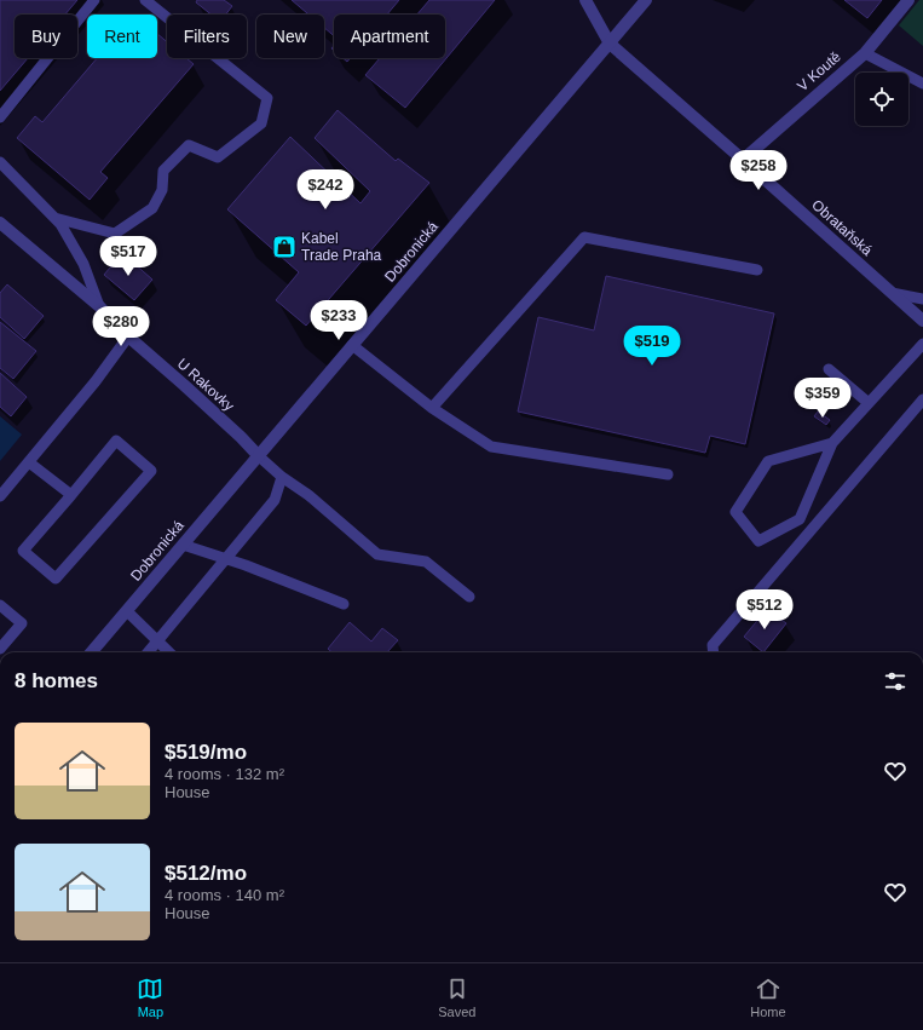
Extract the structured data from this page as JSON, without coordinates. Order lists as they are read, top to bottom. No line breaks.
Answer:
{"streets":{"street":["V Koutě","Obrataňská","Dobronická","U Rakovky"]},"crossings":[["V Koutě","Obrataňská"],["Obrataňská","Dobronická"],["Dobronická","U Rakovky"]],"places":{"shop":["Kabel Trade Praha"]},"page":{"chip":["Buy","Rent","Filters","New","Apartment"],"price":["$258","$242","$517","$233","$280","$519","$359","$512"],"heading":"8 homes","list":[{"name":"$519/mo","note":"4 rooms · 132 m² · House"},{"name":"$512/mo","note":"4 rooms · 140 m² · House"}],"tabs":["Map","Saved","Home"]}}
